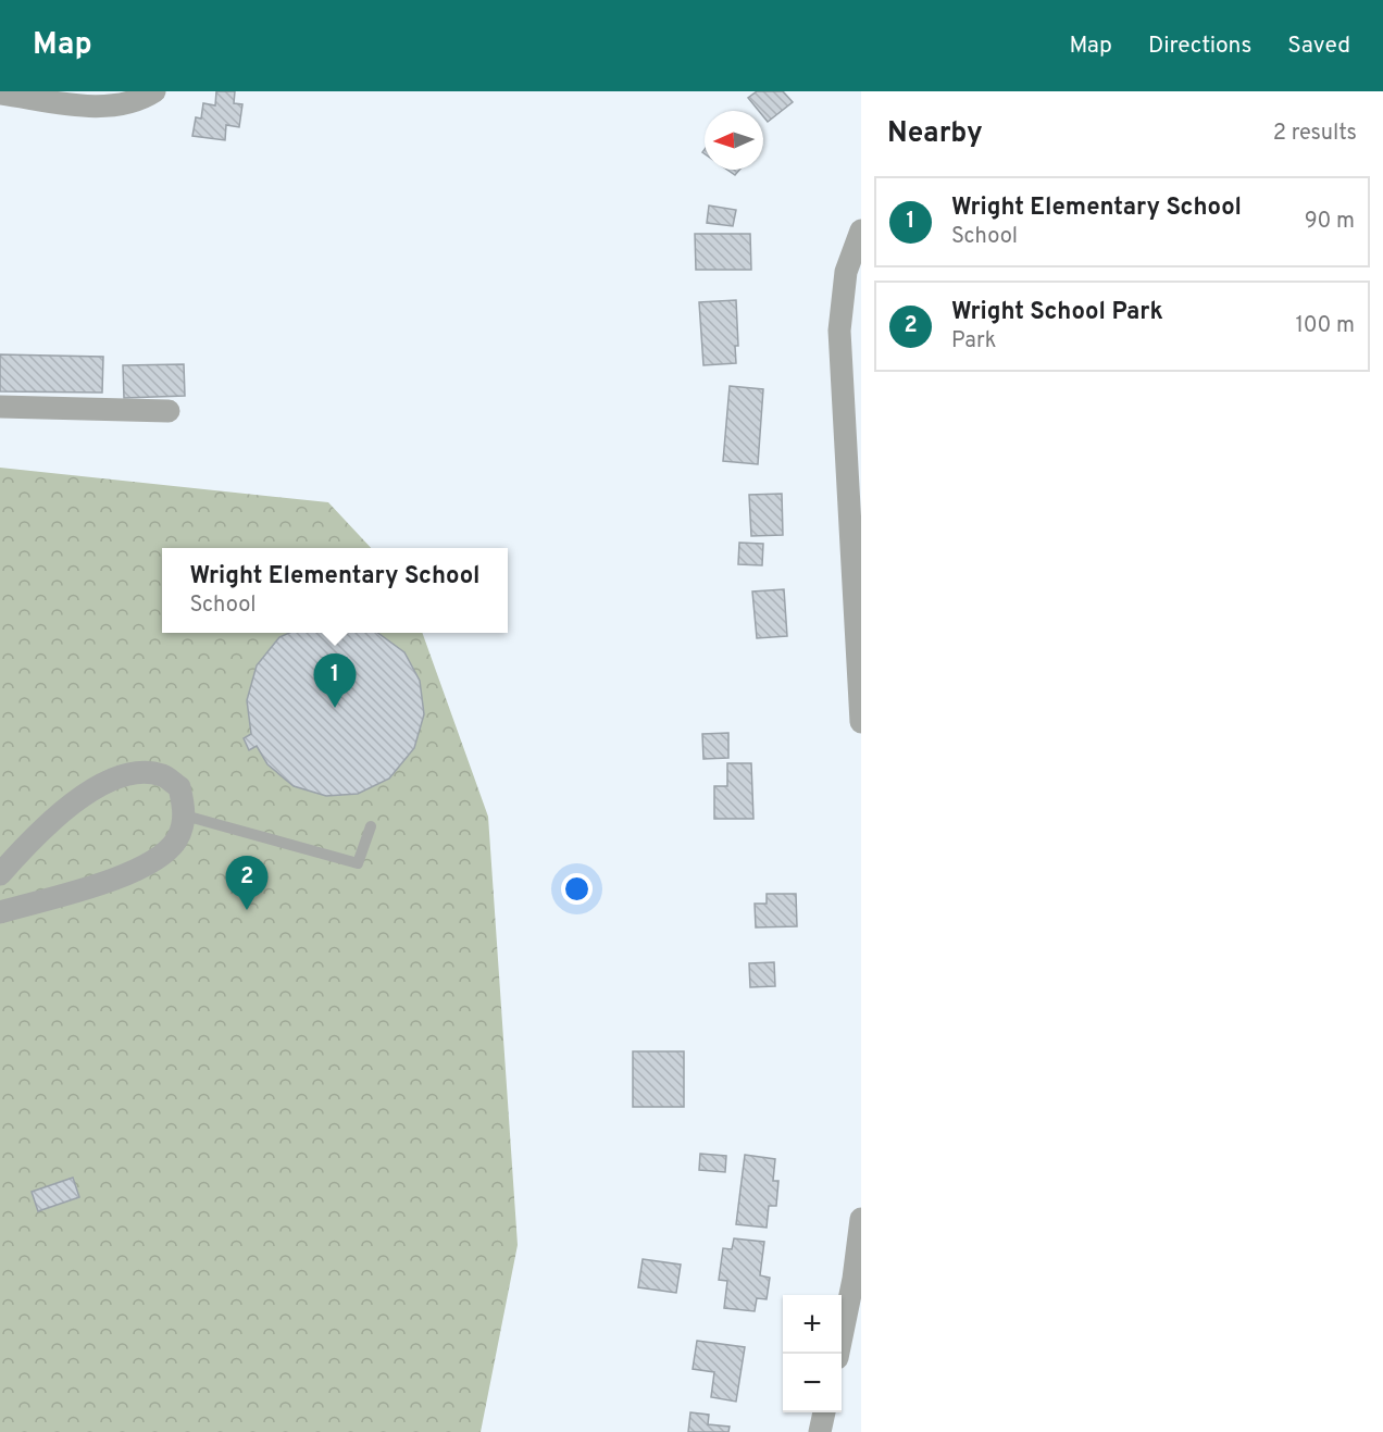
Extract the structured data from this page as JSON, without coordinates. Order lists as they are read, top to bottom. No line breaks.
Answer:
{"north":"left","page":{"header":"Map","nav":["Map","Directions","Saved"],"heading":["Nearby","2 results"],"list":[{"mark":"1","name":"Wright Elementary School","note":"School","value":"90 m"},{"mark":"2","name":"Wright School Park","note":"Park","value":"100 m"}],"popup":["Wright Elementary School","School"],"pins":["1","2"],"map_buttons":["+","−"]}}
